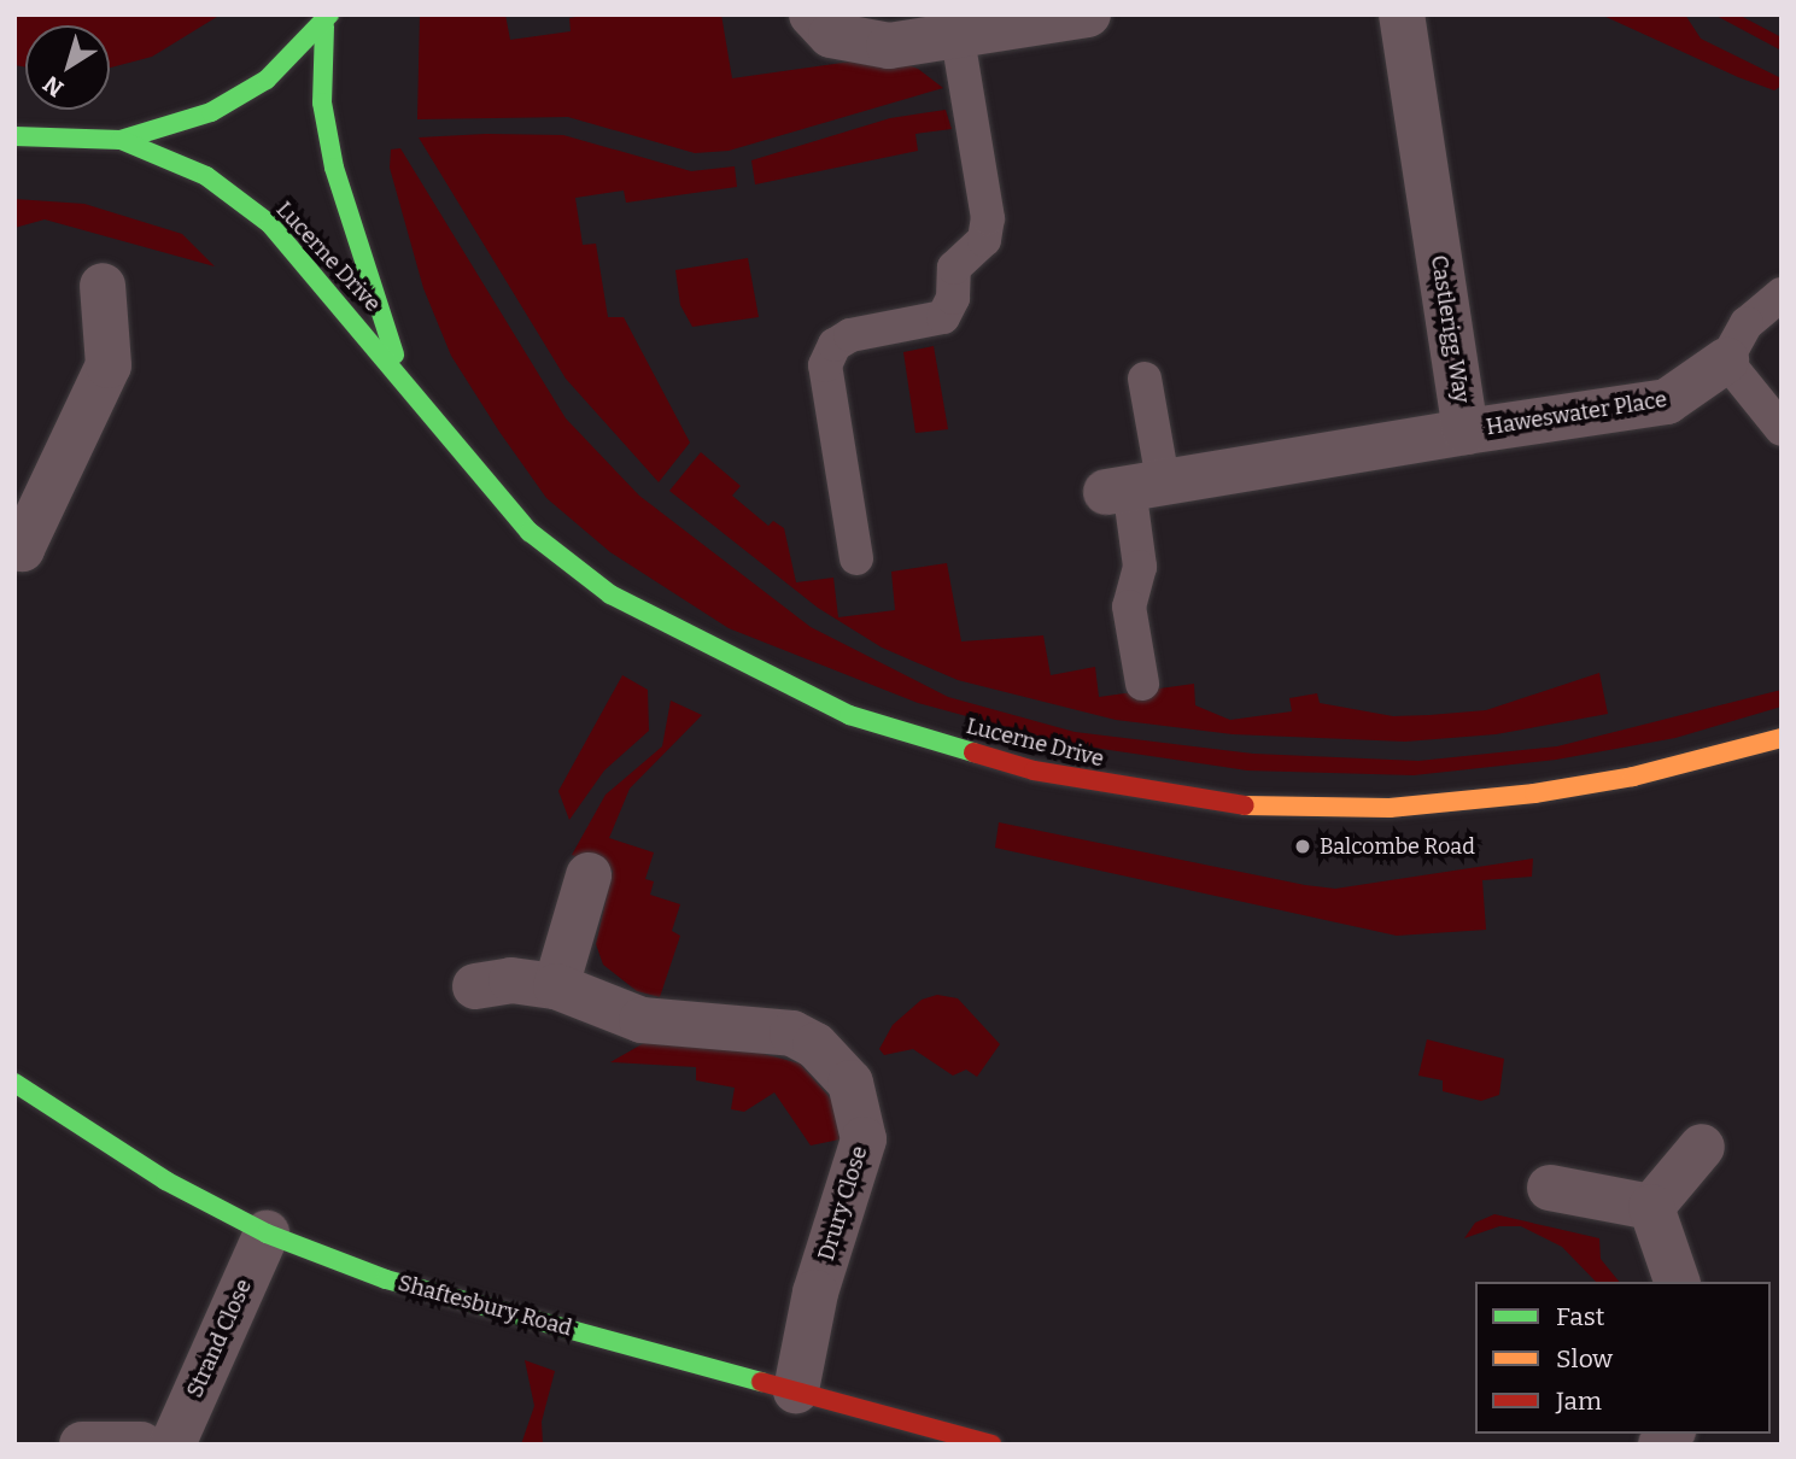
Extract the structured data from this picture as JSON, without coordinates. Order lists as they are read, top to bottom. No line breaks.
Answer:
{"streets":{"street":["Lucerne Drive","Castlerigg Way","Haweswater Place","Drury Close","Shaftesbury Road","Strand Close"]},"crossings":[["Castlerigg Way","Haweswater Place"],["Drury Close","Shaftesbury Road"],["Shaftesbury Road","Strand Close"]],"places":["Balcombe Road"],"legend":["Fast","Slow","Jam"],"north":"bottom left"}
